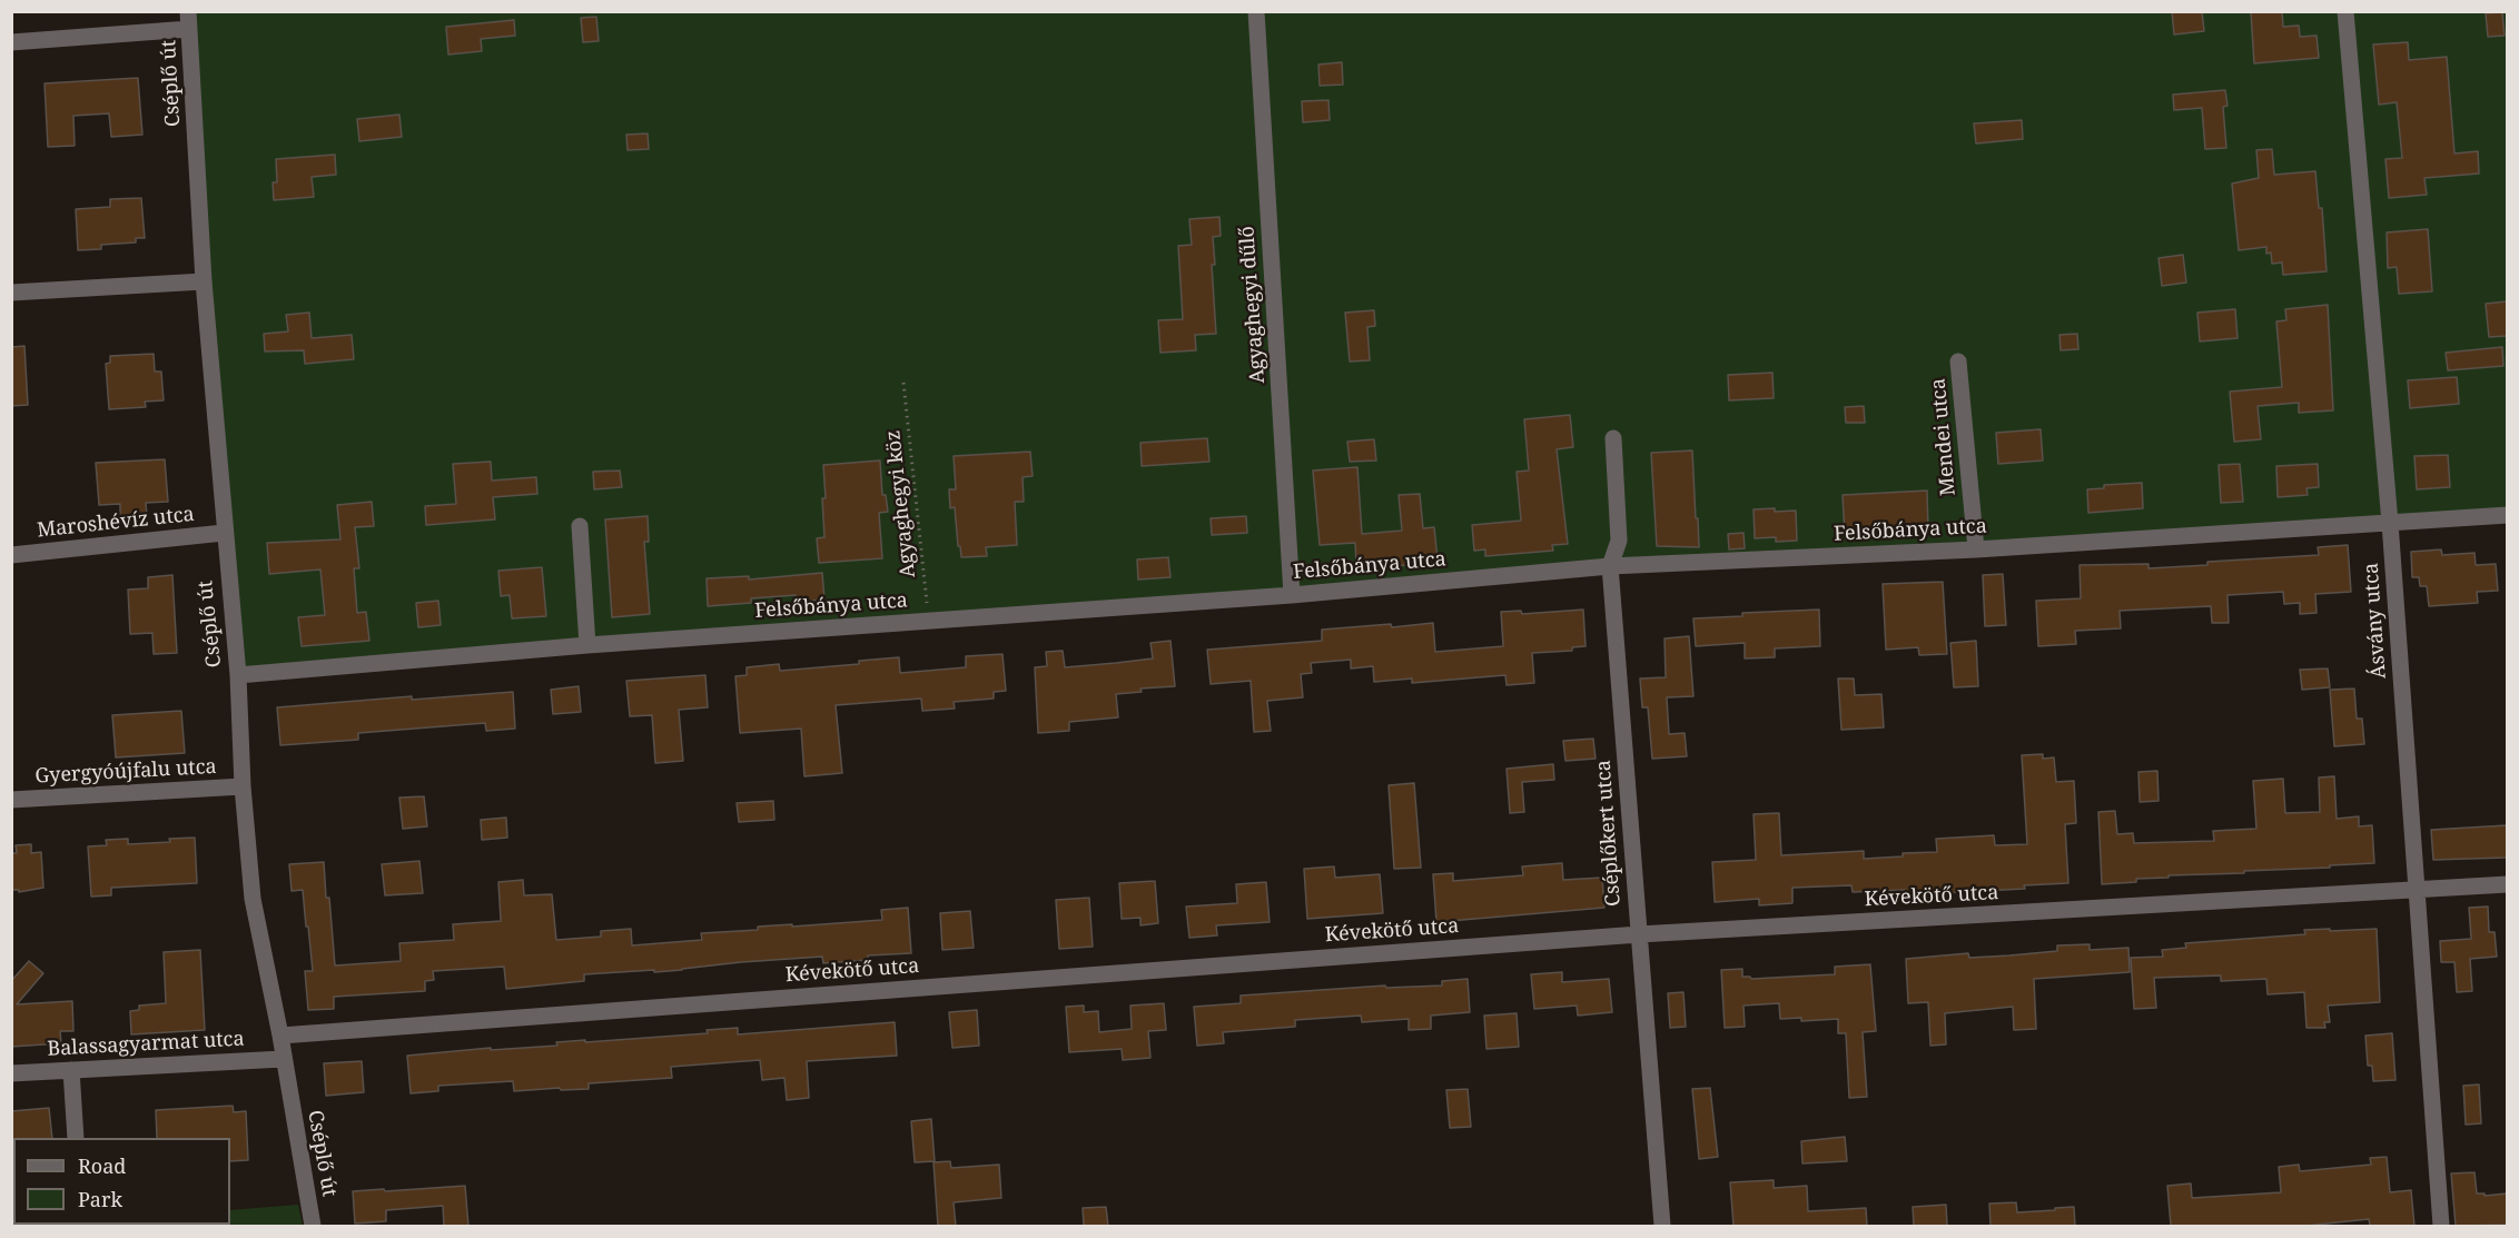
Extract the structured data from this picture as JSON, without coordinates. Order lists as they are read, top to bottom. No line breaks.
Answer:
{"streets":{"street":["Cséplő út","Agyaghegyi dűlő","Mendei utca","Maroshévíz utca","Felsőbánya utca","Ásvány utca","Gyergyóújfalu utca","Cséplőkert utca","Kévekötő utca","Balassagyarmat utca"],"path":["Agyaghegyi köz"]},"crossings":[["Cséplő út","Maroshévíz utca"],["Cséplő út","Felsőbánya utca"],["Cséplő út","Gyergyóújfalu utca"],["Cséplő út","Kévekötő utca"],["Cséplő út","Balassagyarmat utca"],["Agyaghegyi dűlő","Felsőbánya utca"],["Mendei utca","Felsőbánya utca"],["Agyaghegyi köz","Felsőbánya utca"],["Felsőbánya utca","Ásvány utca"],["Felsőbánya utca","Cséplőkert utca"],["Ásvány utca","Kévekötő utca"],["Cséplőkert utca","Kévekötő utca"]],"legend":["Road","Park"]}
